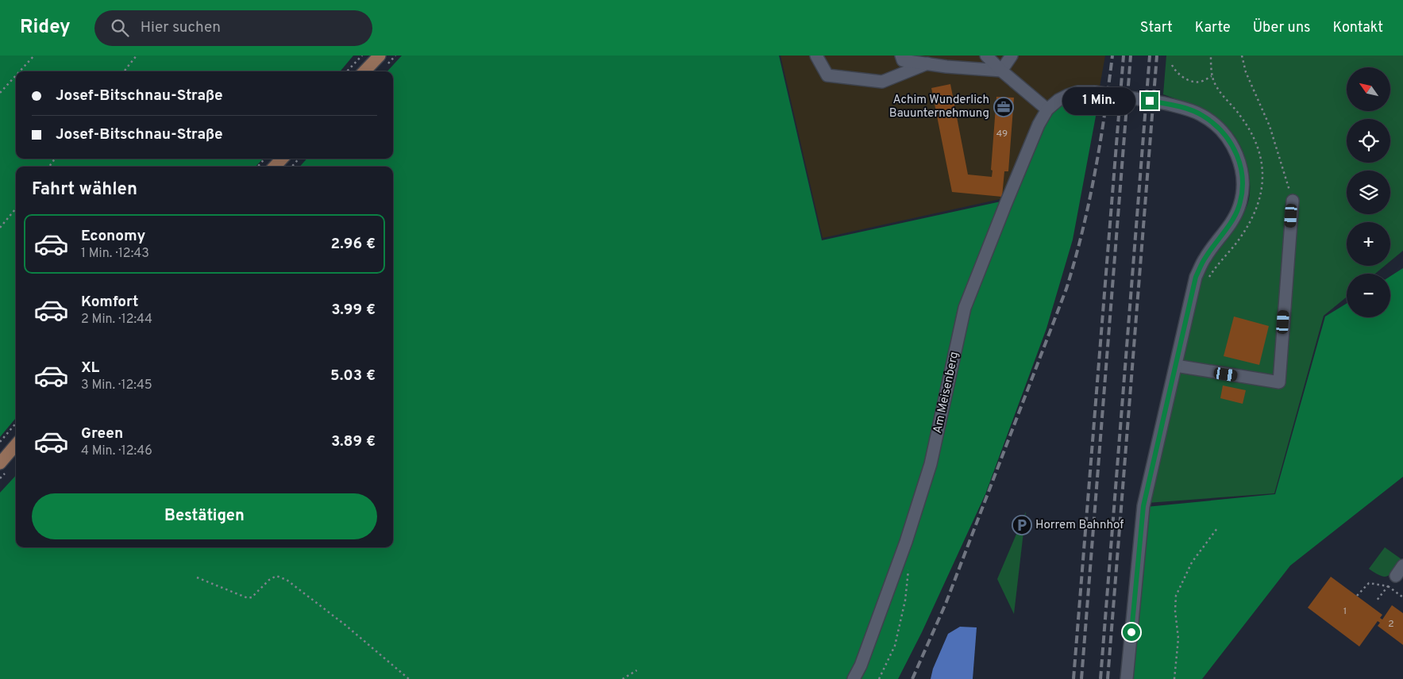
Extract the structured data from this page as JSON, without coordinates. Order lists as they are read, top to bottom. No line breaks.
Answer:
{"streets":{"street":["Am Meisenberg"]},"places":{"office":["Achim Wunderlich Bauunternehmung"],"parking":["Horrem Bahnhof"]},"house_numbers":["49","1","2"],"north":"top left","page":{"header":"Ridey","search":"Hier suchen","nav":["Start","Karte","Über uns","Kontakt"],"map_buttons":["+","−"],"banner":["Josef-Bitschnau-Straße","Josef-Bitschnau-Straße"],"bubble":"1 Min.","heading":"Fahrt wählen","list":[{"name":"Economy","note":"1 Min. · 12:43","value":"2.96 €"},{"name":"Komfort","note":"2 Min. · 12:44","value":"3.99 €"},{"name":"XL","note":"3 Min. · 12:45","value":"5.03 €"},{"name":"Green","note":"4 Min. · 12:46","value":"3.89 €"}],"buttons":"Bestätigen"}}
